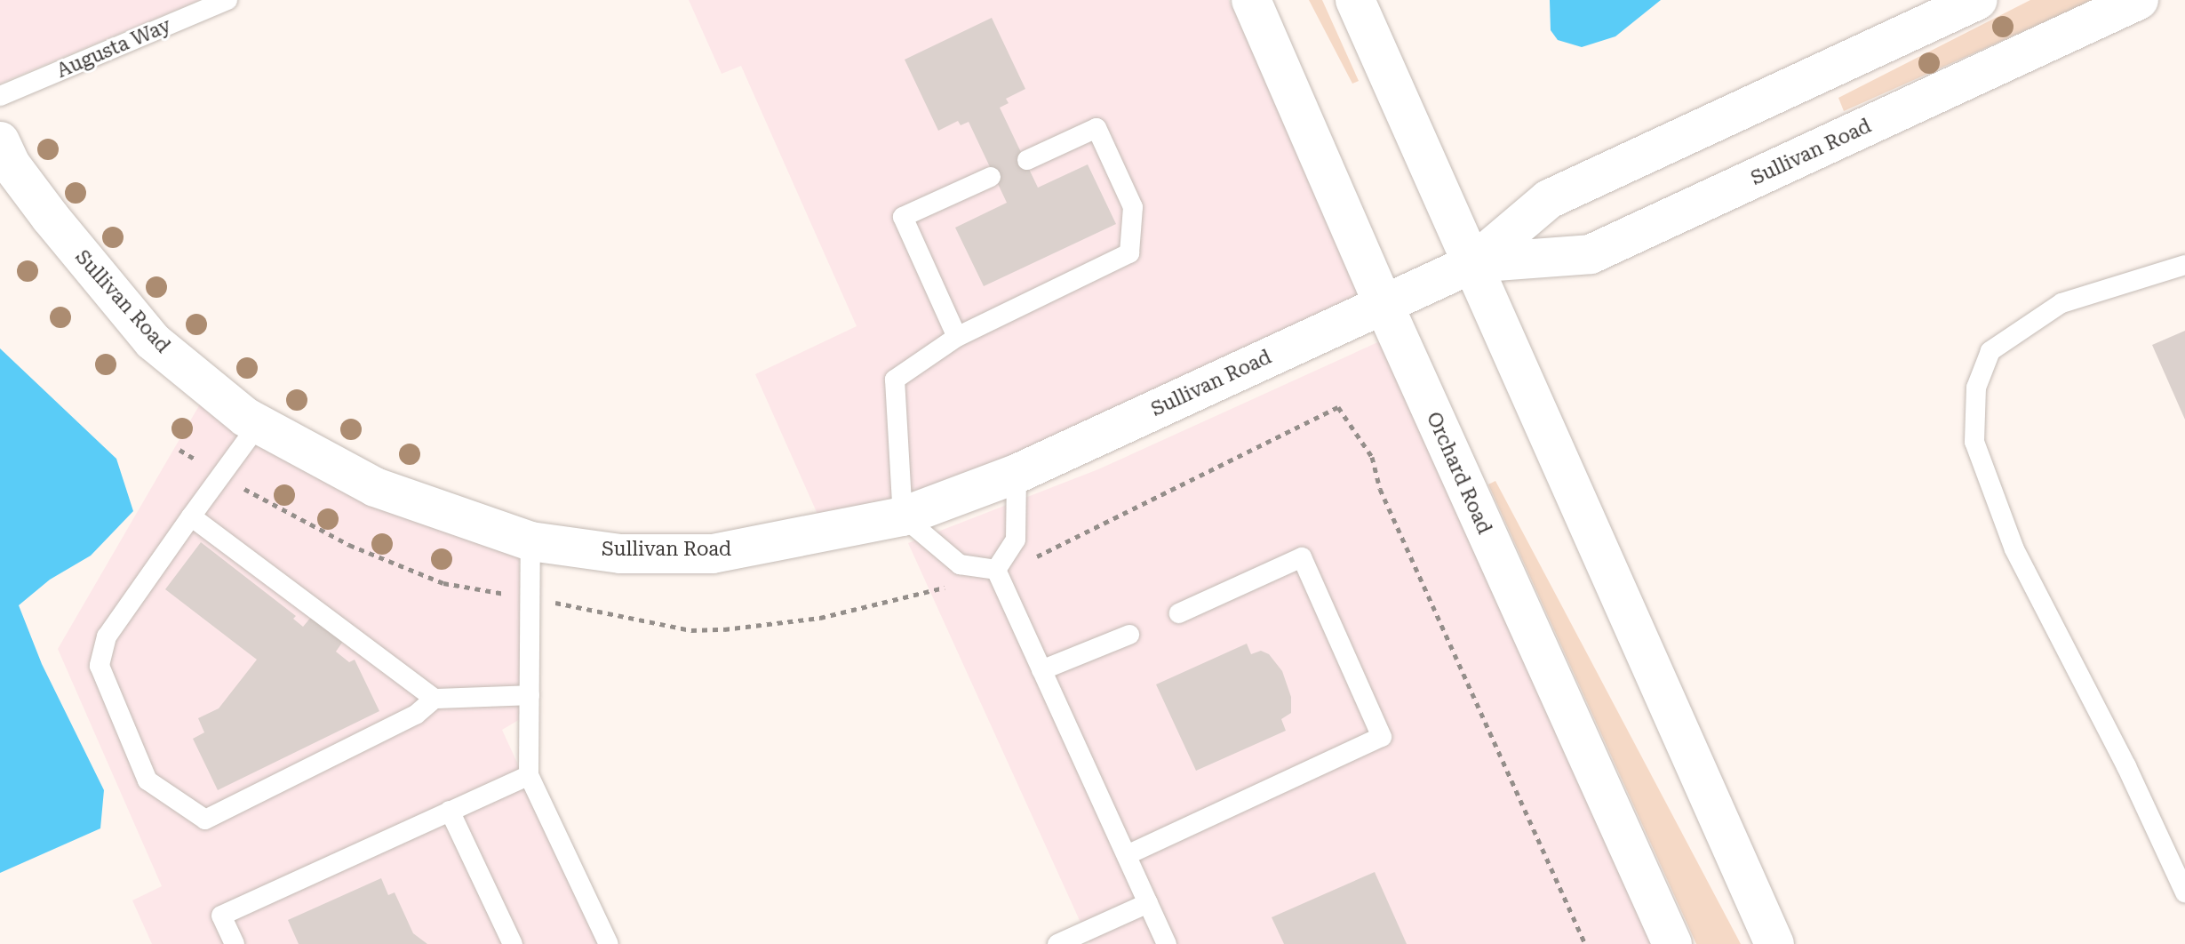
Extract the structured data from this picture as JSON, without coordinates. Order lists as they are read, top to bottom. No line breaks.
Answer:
{"streets":{"street":["Sullivan Road","Orchard Road"],"lane":["Augusta Way"]},"crossings":[["Sullivan Road","Orchard Road"]]}
